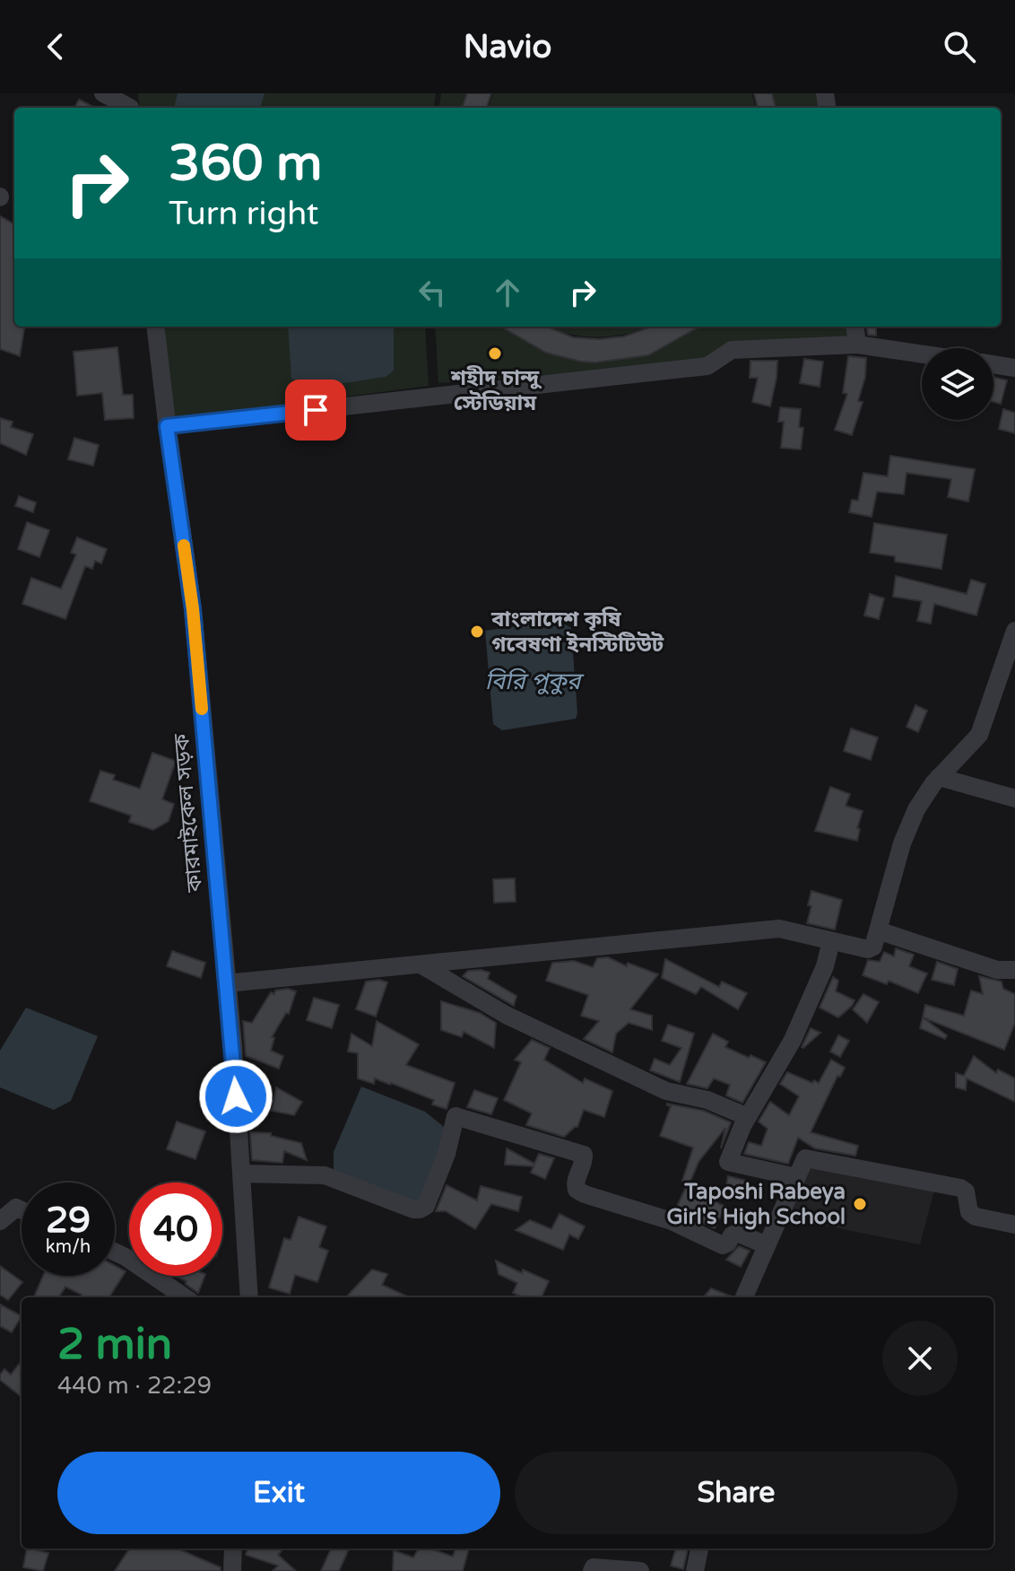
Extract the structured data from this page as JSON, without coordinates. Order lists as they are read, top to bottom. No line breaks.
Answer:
{"streets":{"street":["কারমাইকেল সড়ক"]},"water":["বিরি পুকুর"],"places":["শহীদ চান্দু স্টেডিয়াম","বাংলাদেশ কৃষি গবেষণা ইনস্টিটিউট","Taposhi Rabeya Girl's High School"],"page":{"header":"Navio","turn":["360 m","Turn right"],"speed":"29 km/h","limit":"40","heading":["2 min","440 m · 22:29"],"buttons":["Exit","Share"]}}
